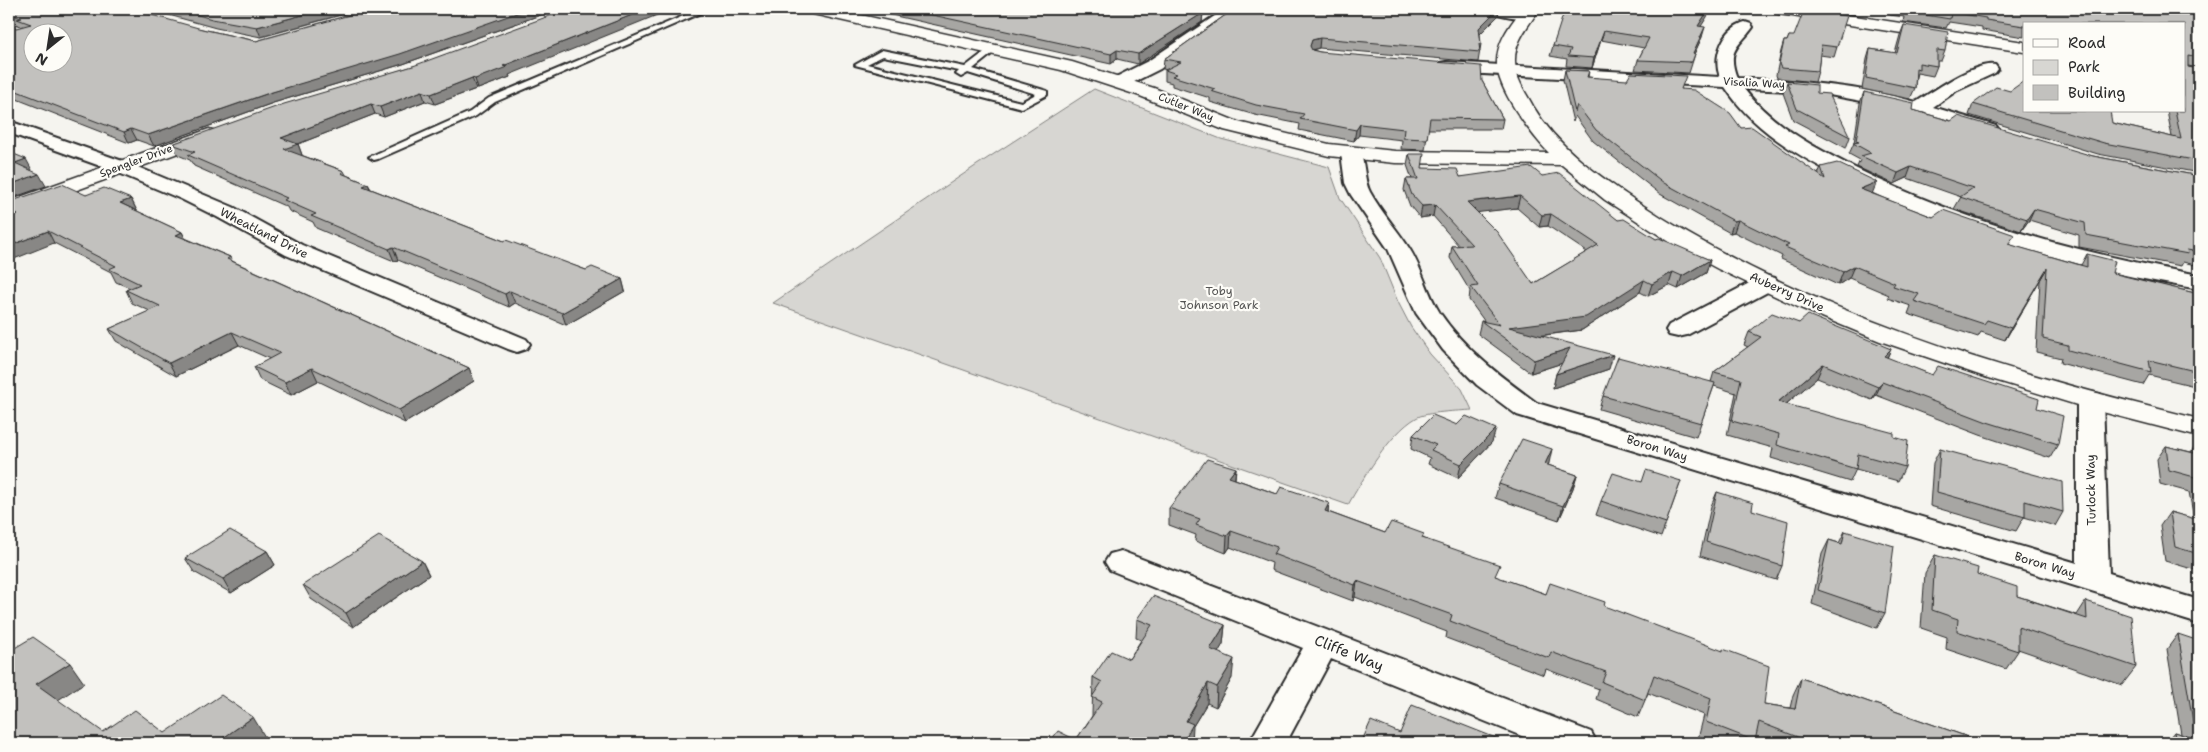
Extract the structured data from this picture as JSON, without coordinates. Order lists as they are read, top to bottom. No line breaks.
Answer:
{"streets":{"street":["Visalia Way","Cutler Way","Spengler Drive","Wheatland Drive","Auberry Drive","Boron Way","Turlock Way","Cliffe Way"]},"crossings":[["Visalia Way","Auberry Drive"],["Cutler Way","Auberry Drive"],["Cutler Way","Boron Way"],["Spengler Drive","Wheatland Drive"],["Auberry Drive","Turlock Way"],["Boron Way","Turlock Way"]],"parks":["Toby Johnson Park"],"legend":["Road","Park","Building"],"north":"bottom left"}
